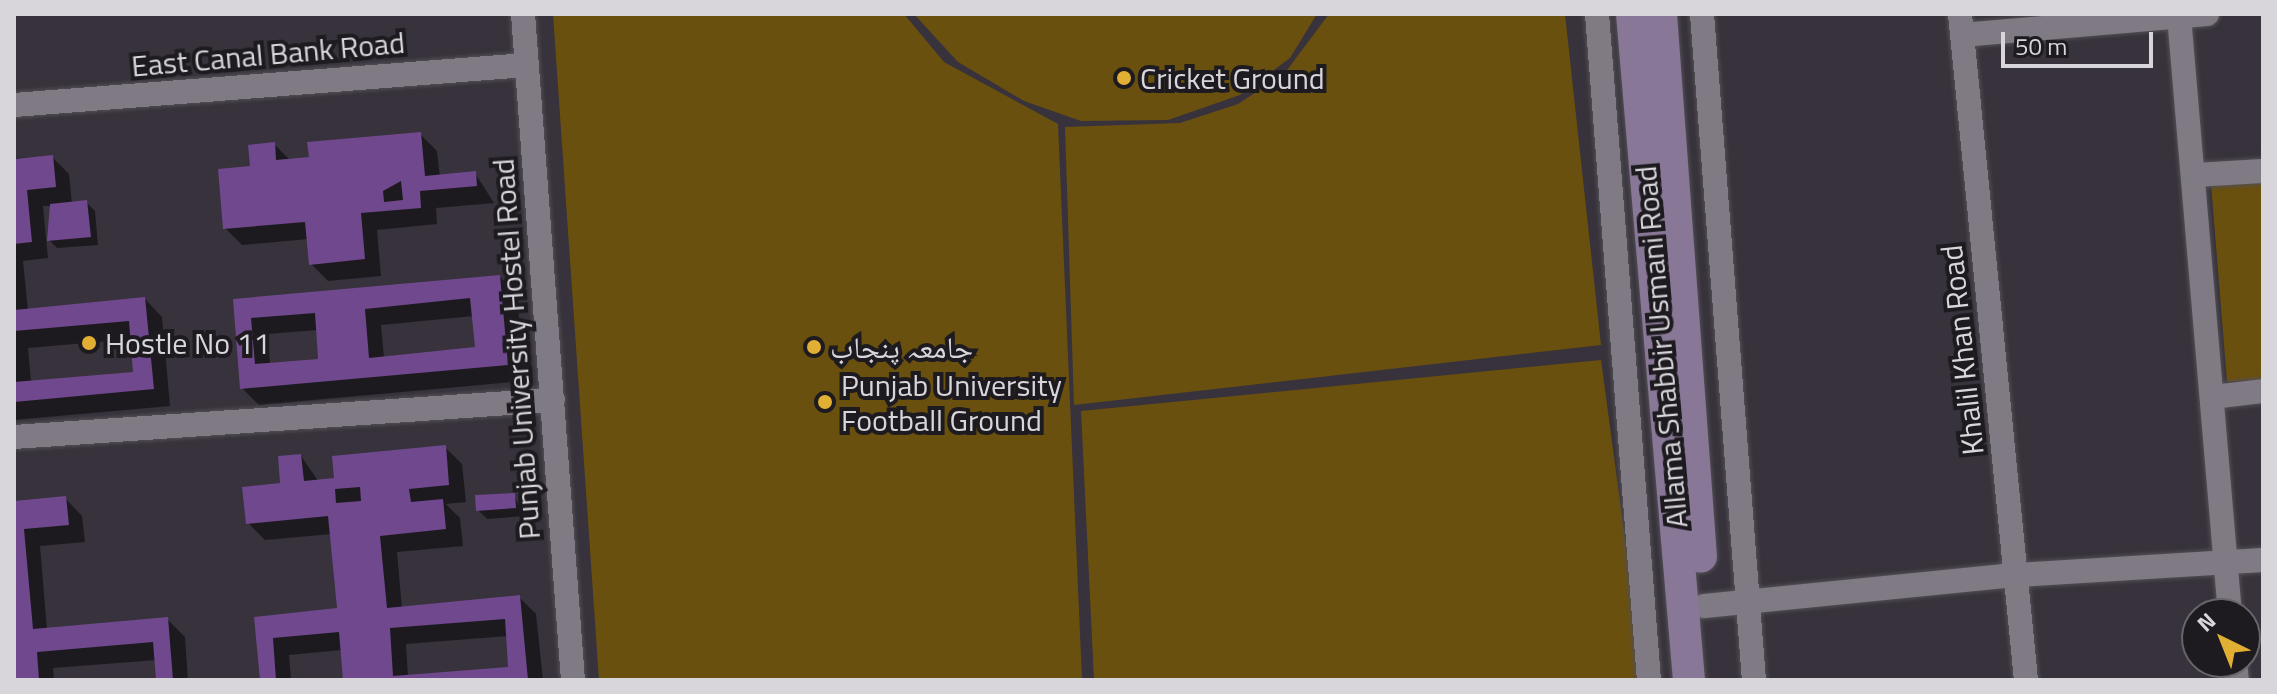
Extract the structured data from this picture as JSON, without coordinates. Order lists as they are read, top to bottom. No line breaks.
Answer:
{"streets":{"main road":["Allama Shabbir Usmani Road"],"street":["East Canal Bank Road","Punjab University Hostel Road","Khalil Khan Road"]},"crossings":[["East Canal Bank Road","Punjab University Hostel Road"]],"places":["Cricket Ground","Hostle No 11","جامعہ پنجاب","Punjab University Football Ground"],"scale_bar":"50 m","north":"top left"}
